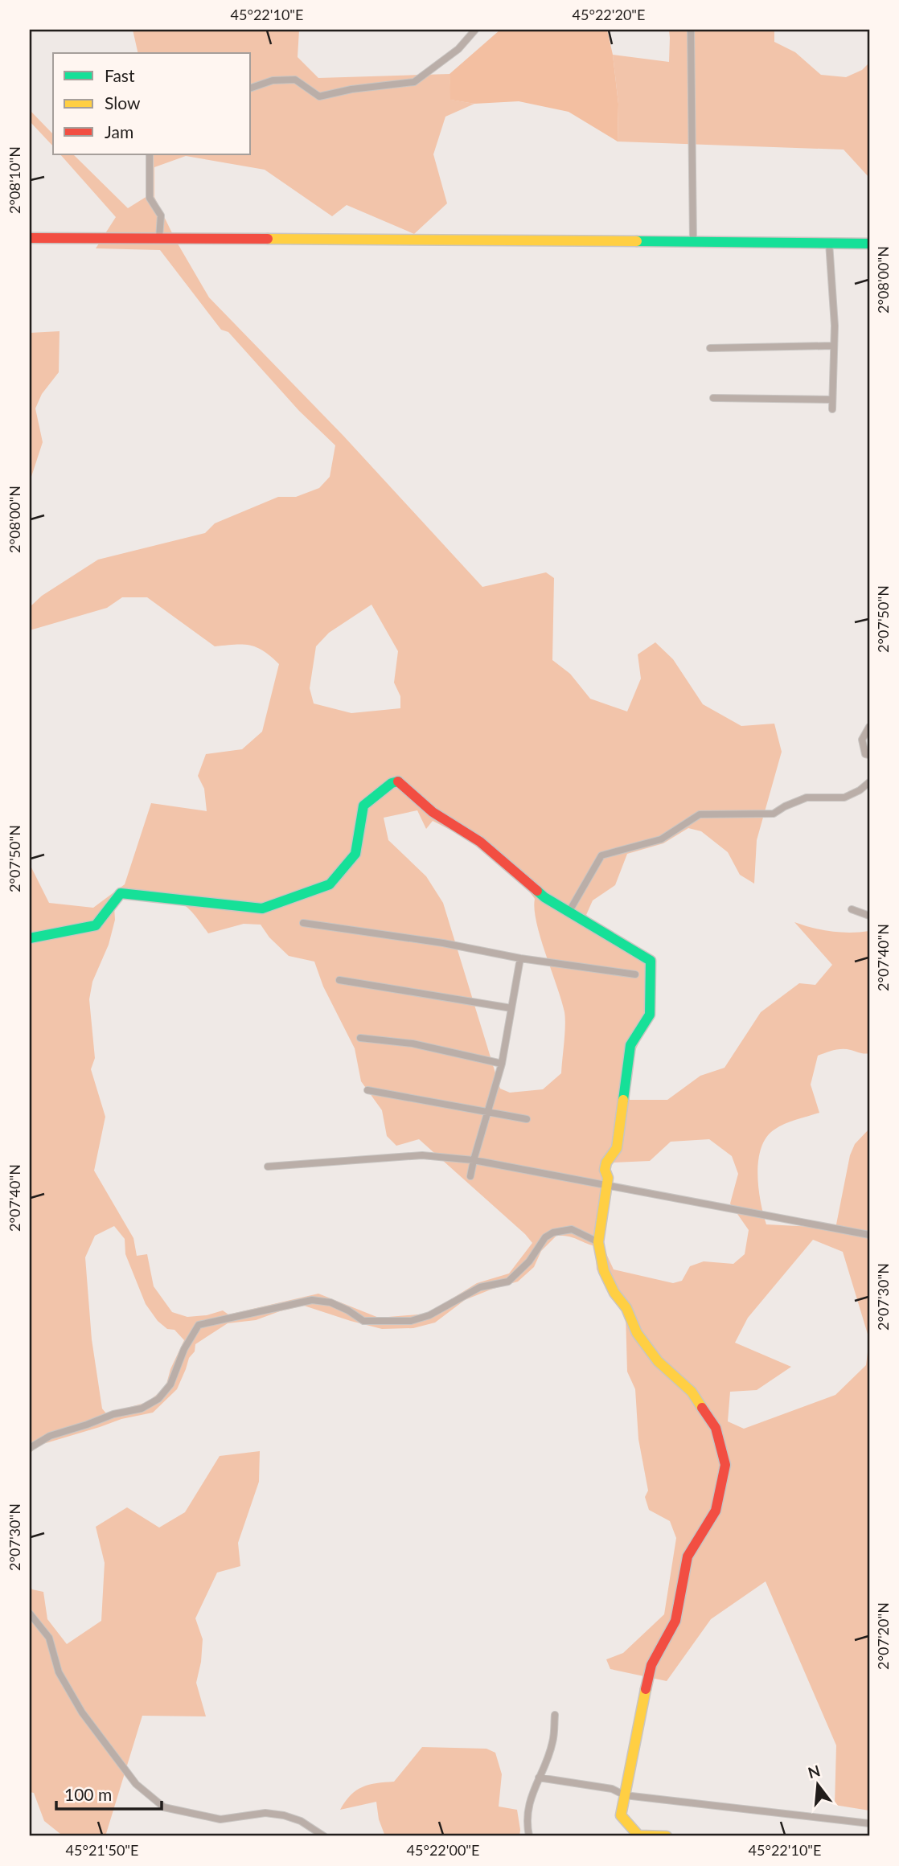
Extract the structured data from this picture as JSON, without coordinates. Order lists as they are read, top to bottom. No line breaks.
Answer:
{"legend":["Fast","Slow","Jam"],"scale_bar":"100 m","north":"top","coordinates":["45°22'10\"E","45°22'20\"E","2°08'10\"N","2°08'00\"N","2°07'50\"N","2°07'40\"N","2°07'30\"N","2°07'20\"N","45°21'50\"E","45°22'00\"E"]}
